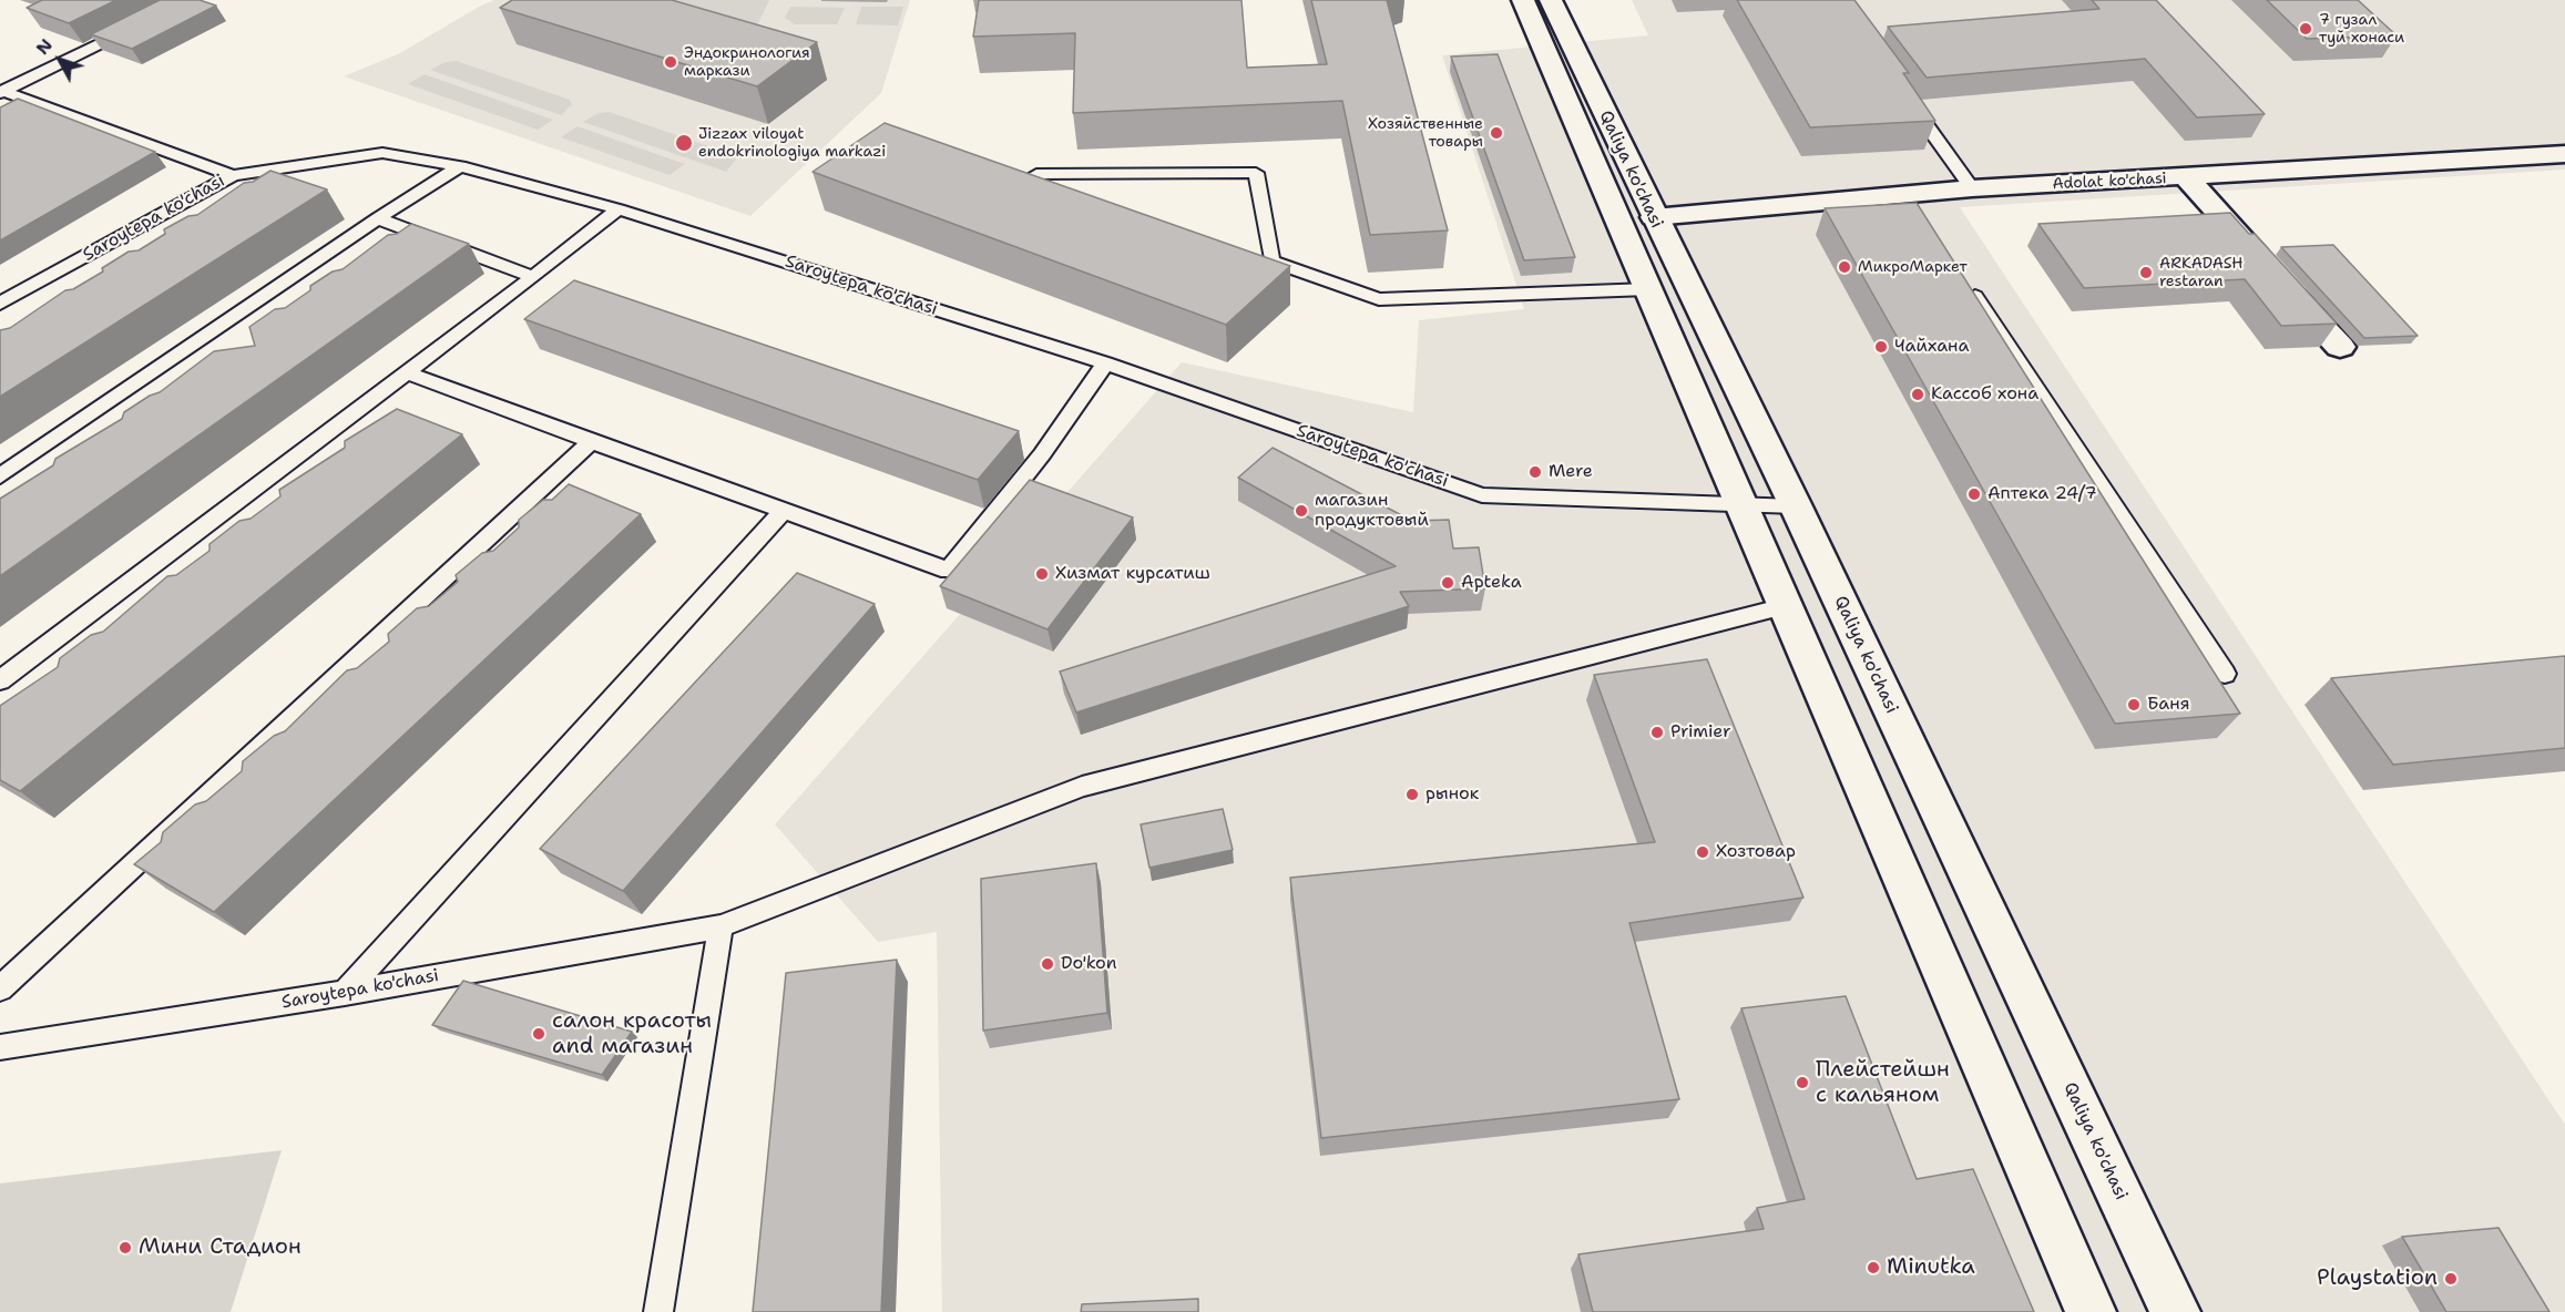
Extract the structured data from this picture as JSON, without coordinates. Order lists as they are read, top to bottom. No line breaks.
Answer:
{"streets":{"main road":["Qaliya ko'chasi","Adolat ko'chasi"],"lane":["Saroytepa ko'chasi"]},"crossings":[["Qaliya ko'chasi","Adolat ko'chasi"],["Qaliya ko'chasi","Saroytepa ko'chasi"]],"places":["7 гузал туй хонаси","Эндокринология маркази","Хозяйственные товары","Jizzax viloyat endokrinologiya markazi","МикроМаркет","ARKADASH restaran","Чайхана","Кассоб хона","Mere","Аптека 24/7","магазин продуктовый","Хизмат курсатиш","Apteka","Баня","Primier","рынок","Хозтовар","Do'kon","салон красоты and магазин","Плейстейшн с кальяном","Мини Стадион","Minutka","Playstation"],"north":"top left"}
